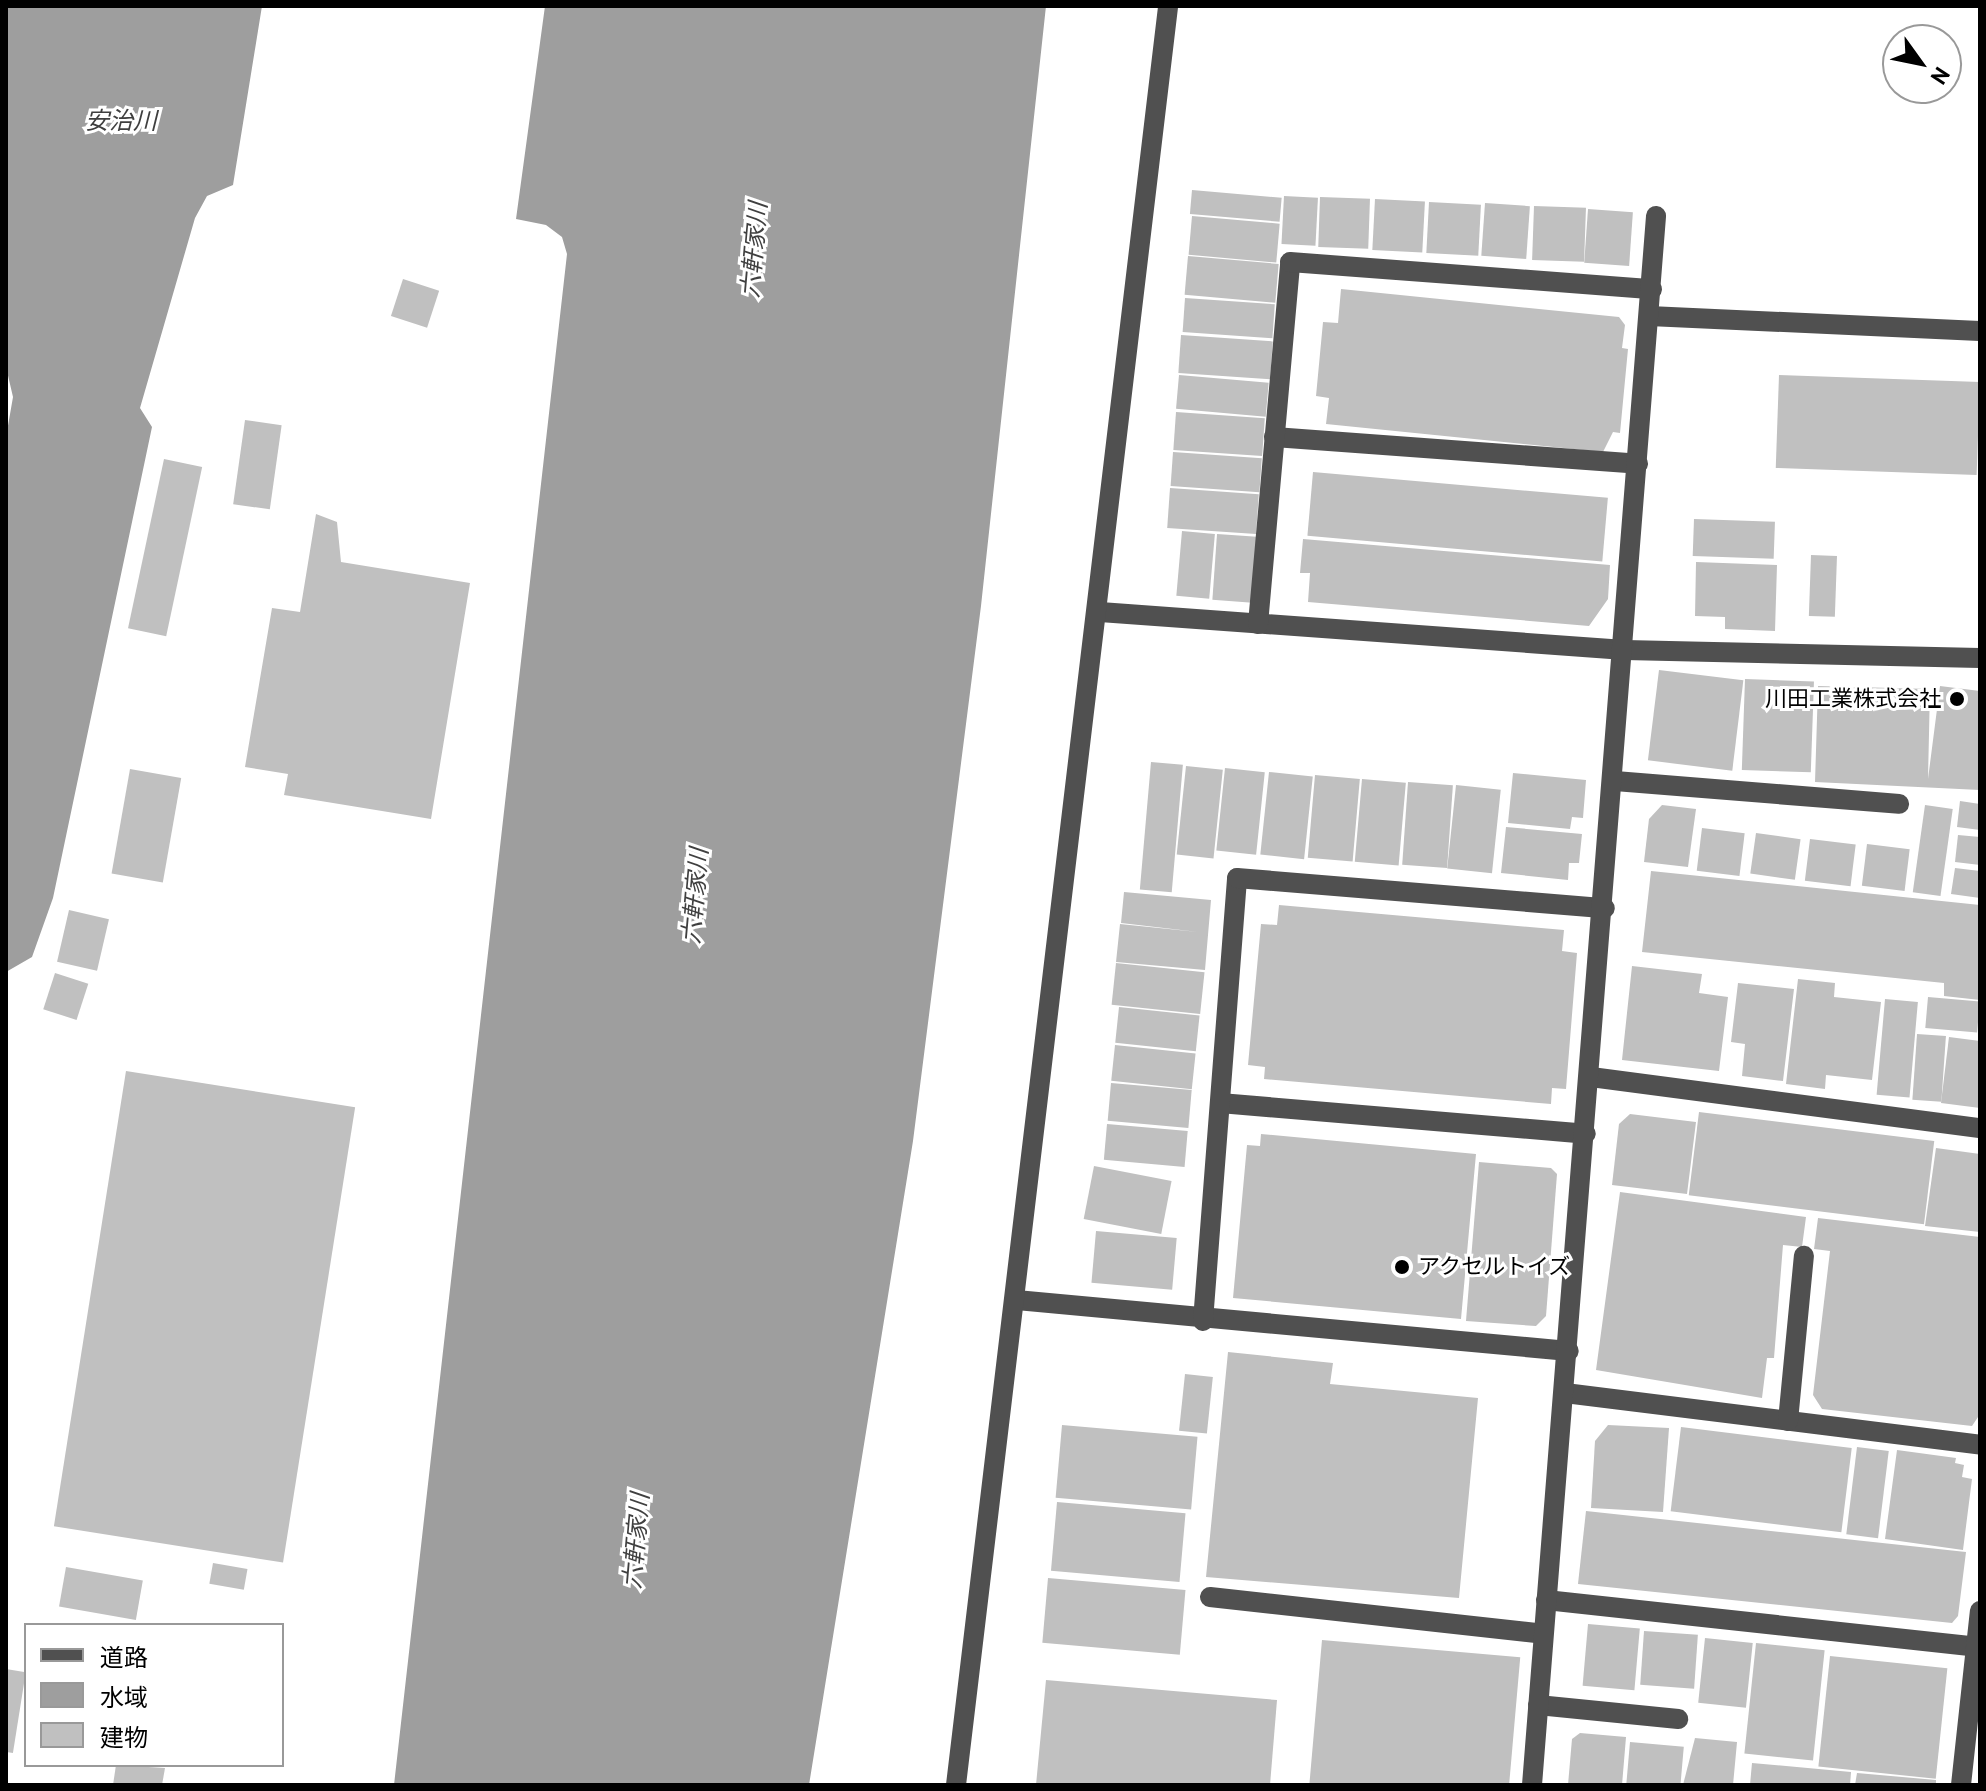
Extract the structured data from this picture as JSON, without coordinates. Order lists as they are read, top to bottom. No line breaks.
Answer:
{"water":["安治川","六軒家川"],"places":["川田工業株式会社","アクセルトイズ"],"legend":["道路","水域","建物"],"north":"bottom right"}
